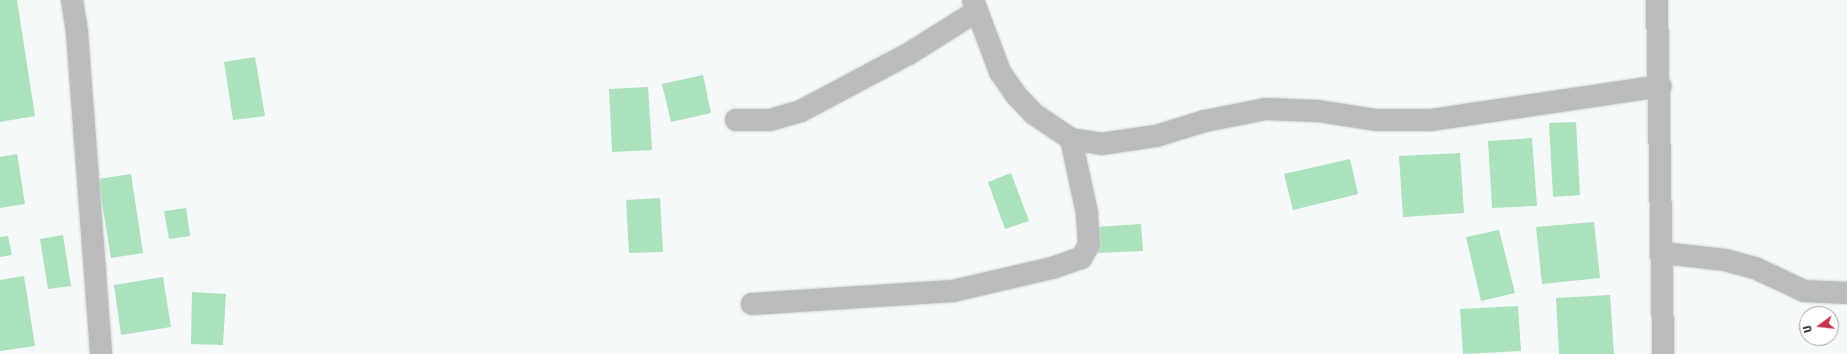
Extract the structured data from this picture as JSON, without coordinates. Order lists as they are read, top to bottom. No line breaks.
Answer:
{"north":"left"}
